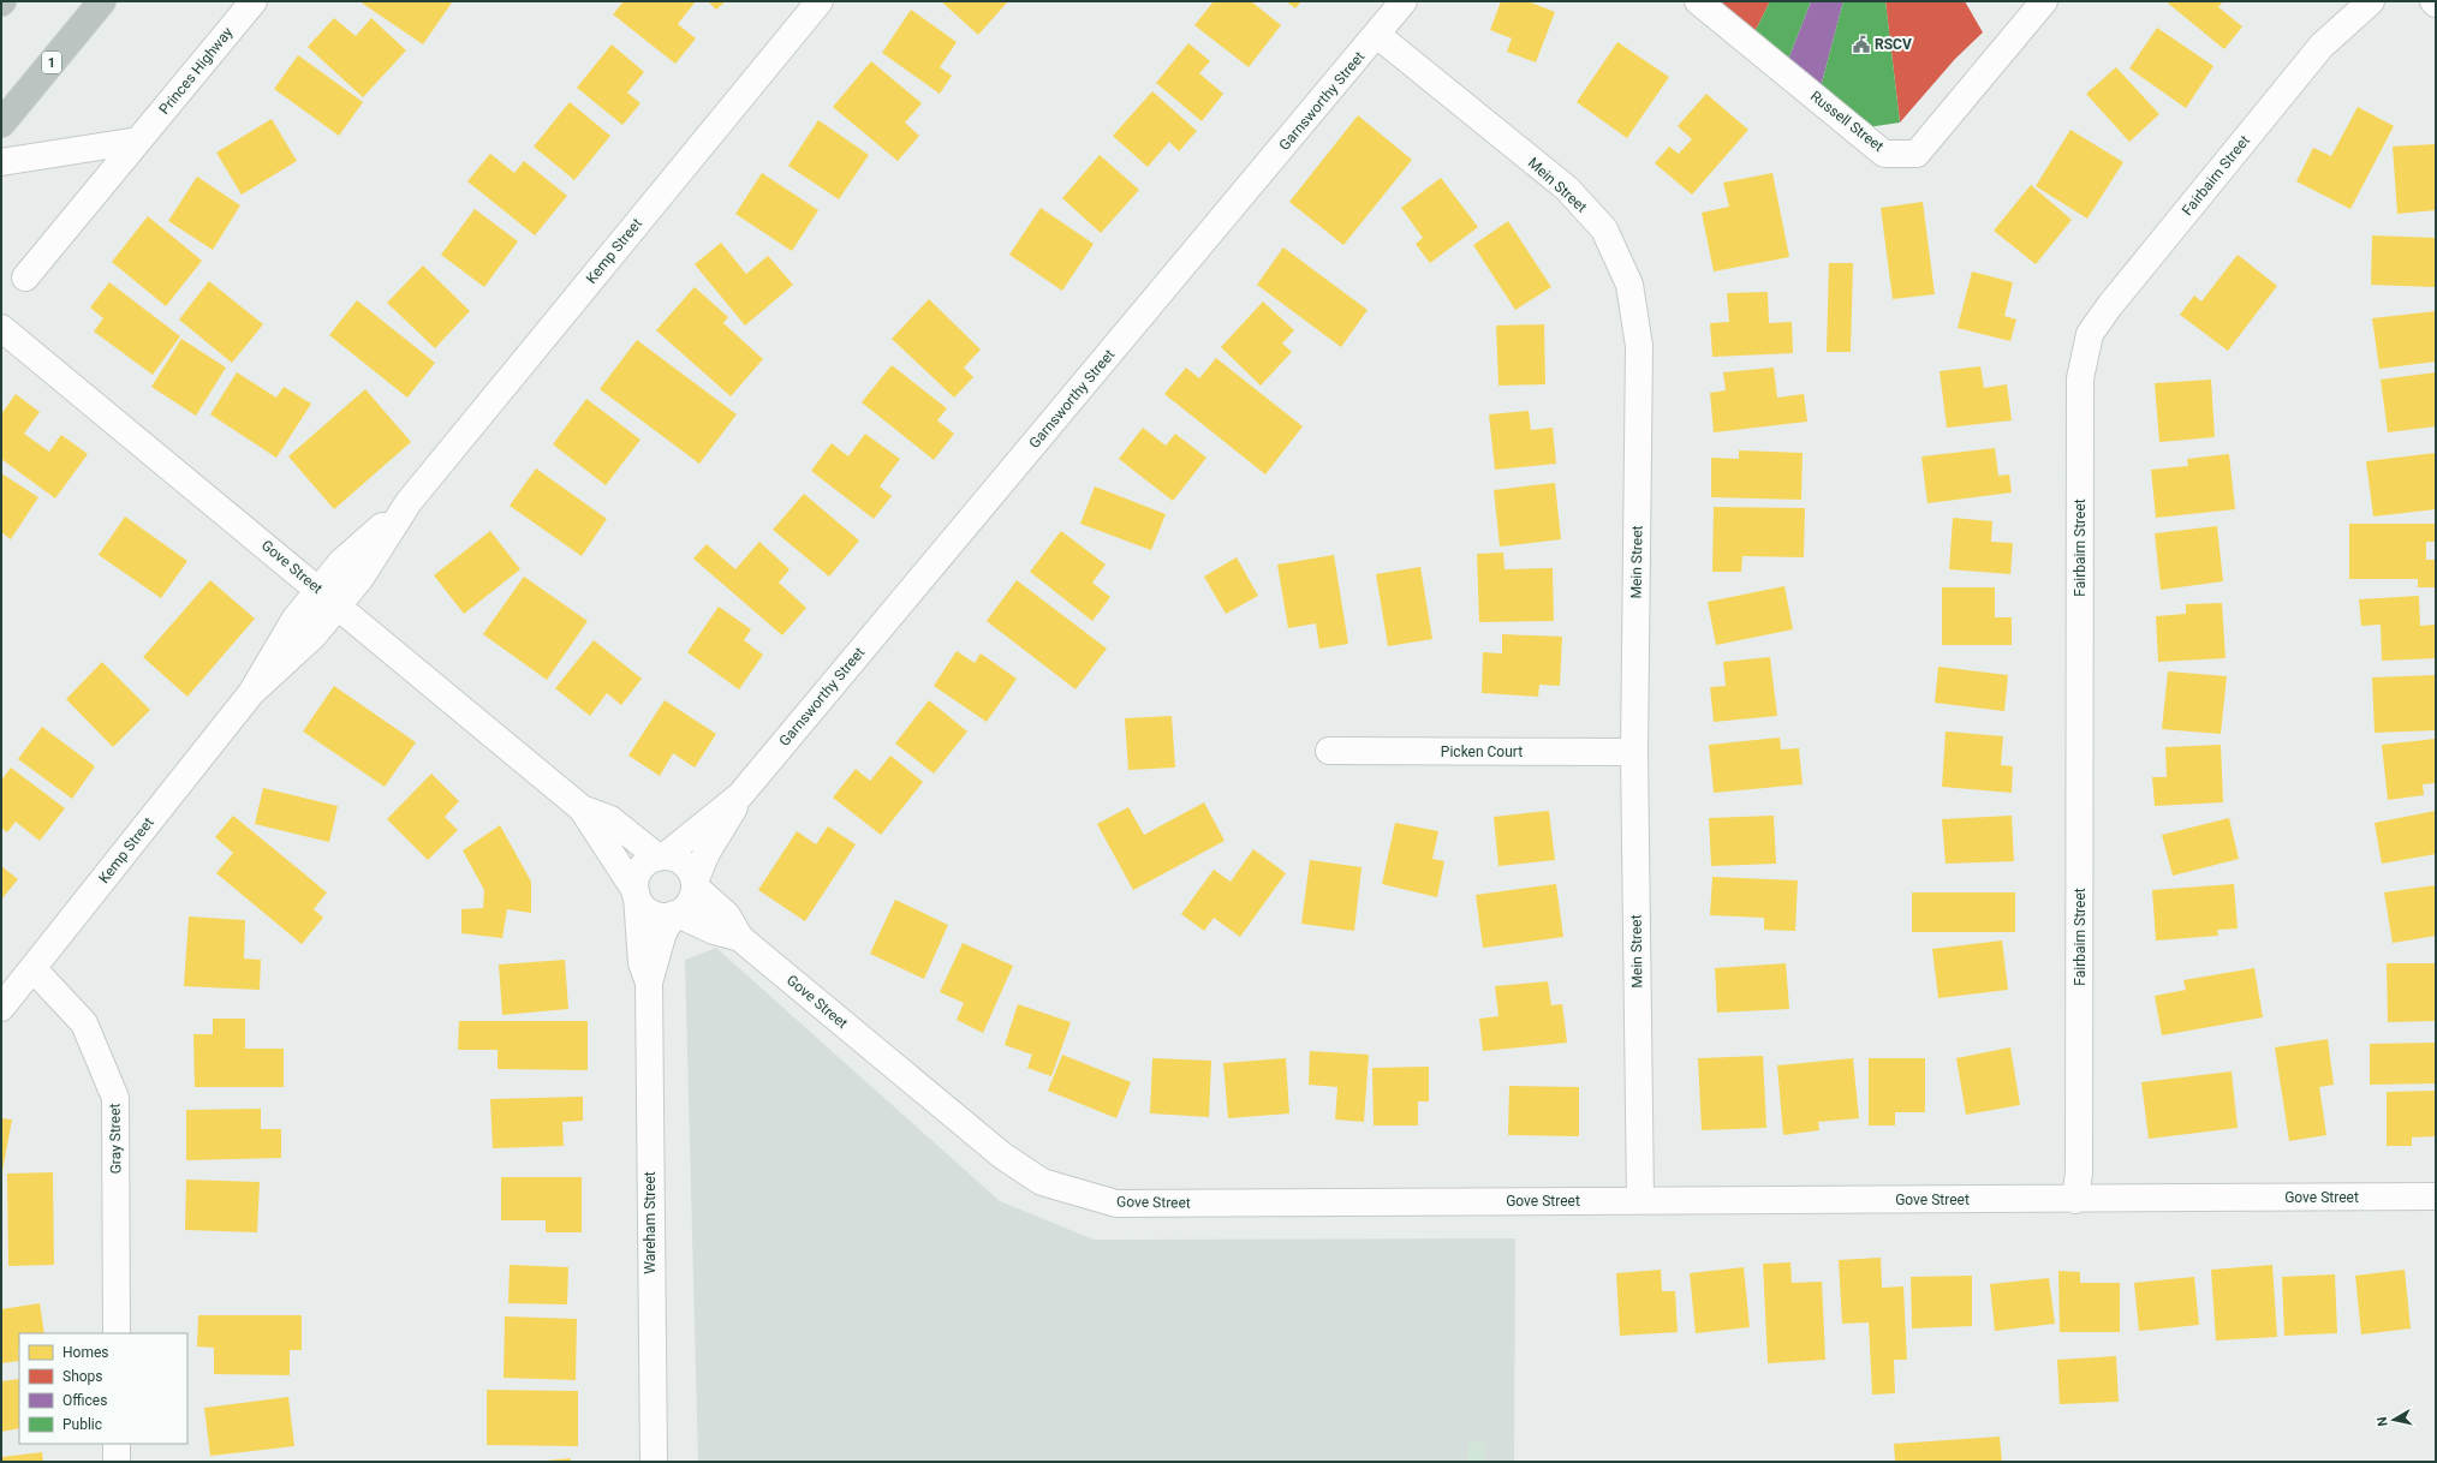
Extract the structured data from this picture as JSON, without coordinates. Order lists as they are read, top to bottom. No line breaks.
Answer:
{"streets":{"highway":["1"],"street":["Princes Highway","Garnsworthy Street","Russell Street","Fairbairn Street","Mein Street","Kemp Street","Gove Street","Picken Court","Gray Street","Wareham Street"]},"crossings":[["Garnsworthy Street","Mein Street"],["Garnsworthy Street","Gove Street"],["Garnsworthy Street","Wareham Street"],["Fairbairn Street","Gove Street"],["Mein Street","Gove Street"],["Mein Street","Picken Court"],["Kemp Street","Gove Street"],["Kemp Street","Gray Street"],["Gove Street","Wareham Street"]],"places":{"public building":["RSCV"]},"legend":["Homes","Shops","Offices","Public"],"north":"left"}
